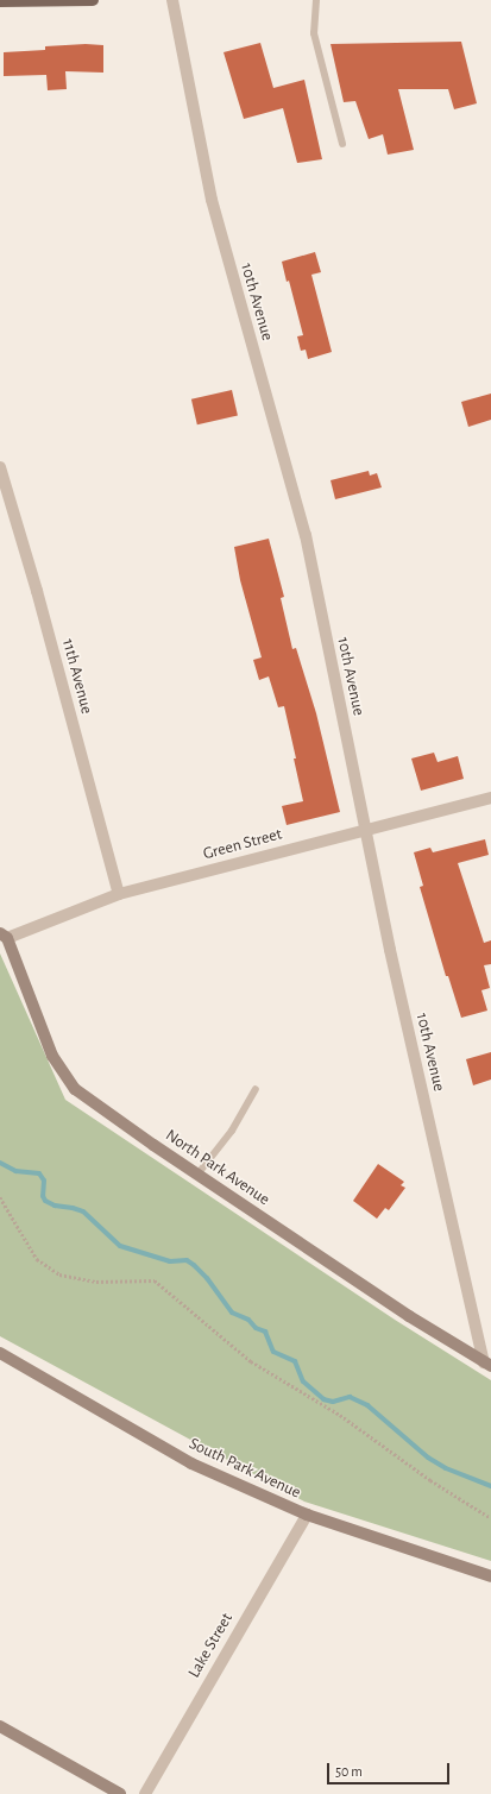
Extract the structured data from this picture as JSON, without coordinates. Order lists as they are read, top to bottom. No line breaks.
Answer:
{"streets":{"street":["10th Avenue","11th Avenue","Green Street","North Park Avenue","South Park Avenue","Lake Street"]},"crossings":[["10th Avenue","Green Street"],["10th Avenue","North Park Avenue"],["11th Avenue","Green Street"],["Green Street","North Park Avenue"],["South Park Avenue","Lake Street"]],"scale_bar":"50 m"}
